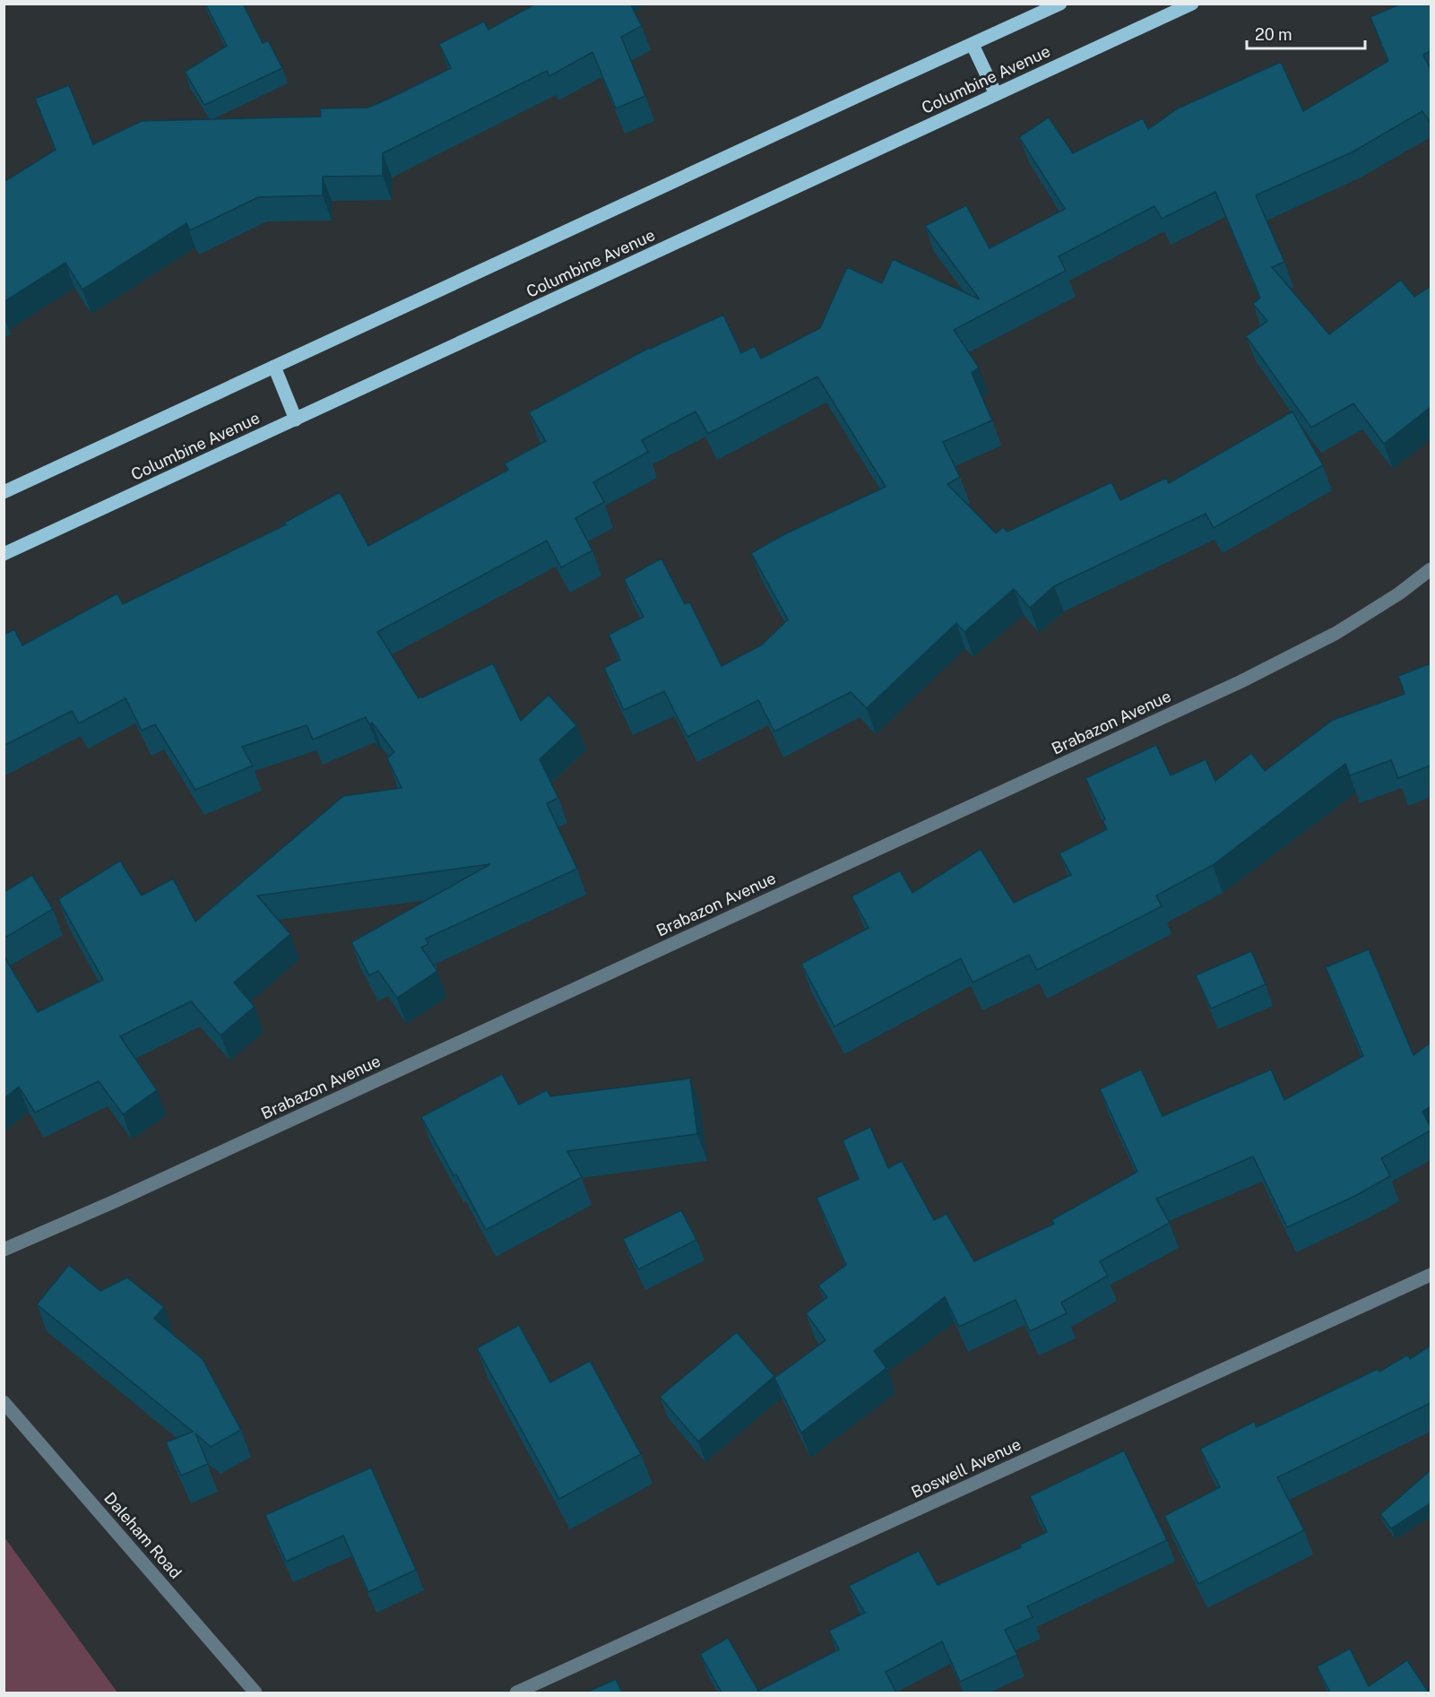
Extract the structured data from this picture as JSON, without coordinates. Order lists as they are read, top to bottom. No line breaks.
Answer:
{"streets":{"main road":["Columbine Avenue"],"street":["Brabazon Avenue","Boswell Avenue","Daleham Road"]},"scale_bar":"20 m"}
